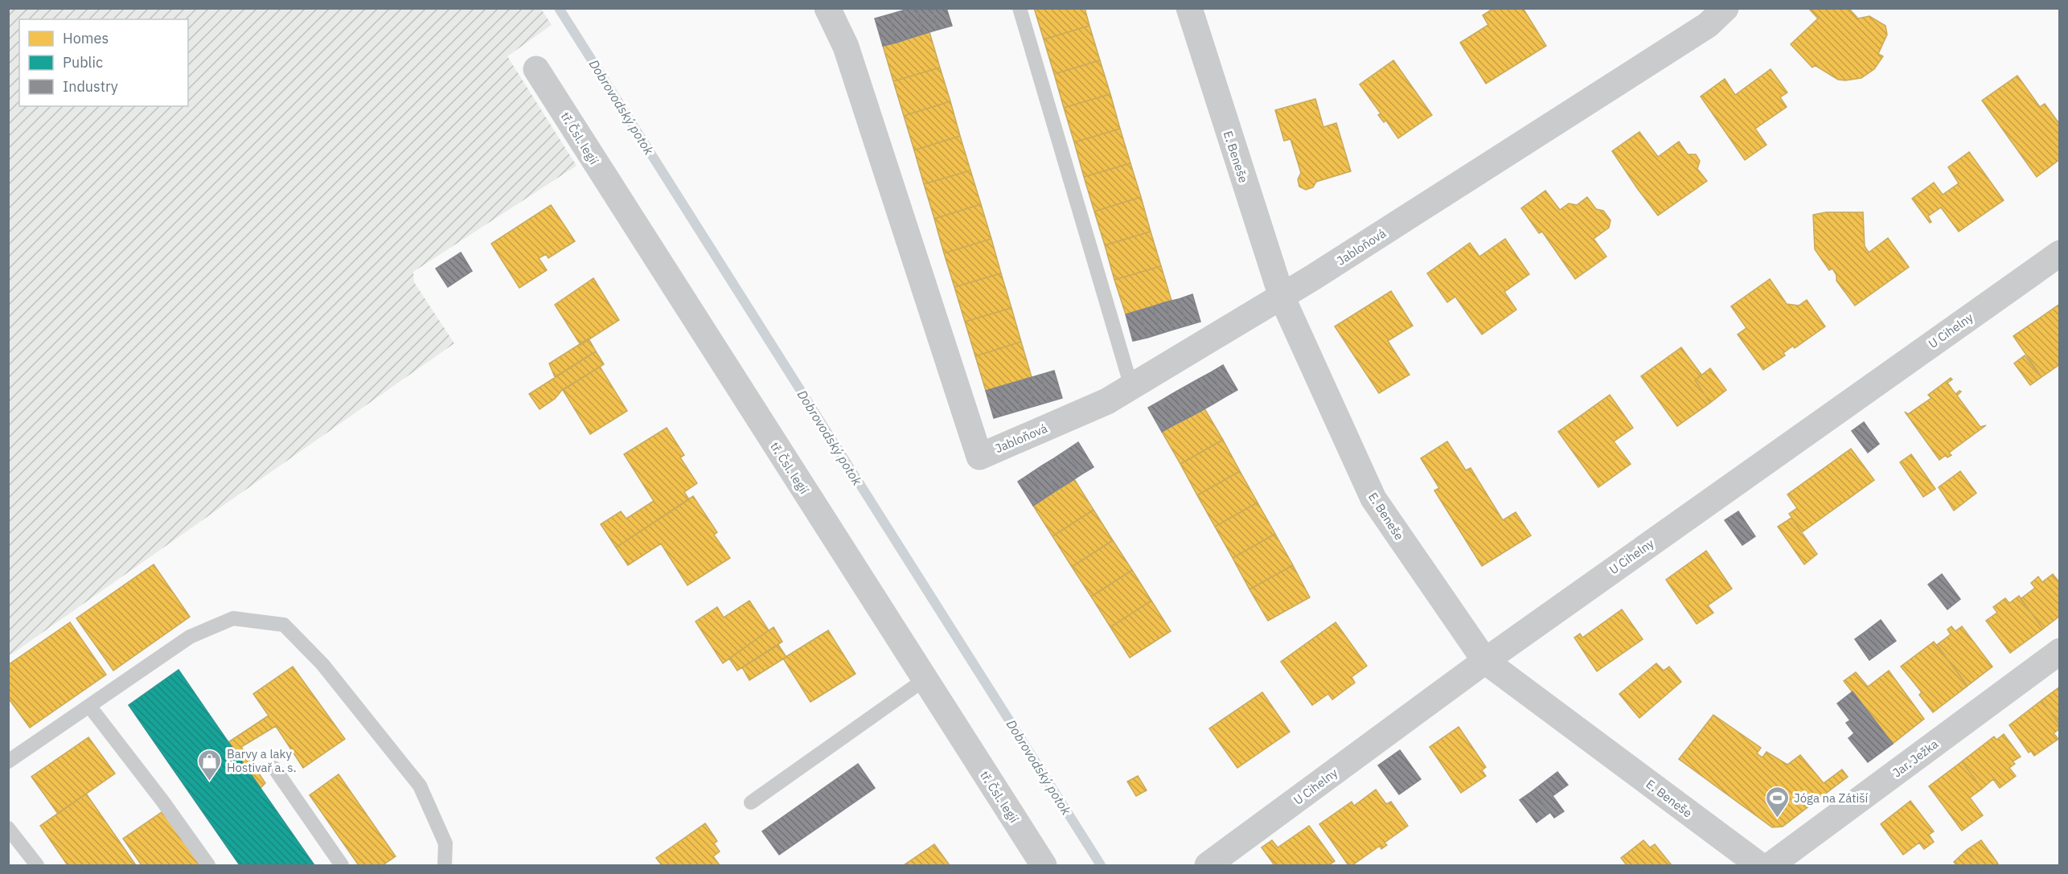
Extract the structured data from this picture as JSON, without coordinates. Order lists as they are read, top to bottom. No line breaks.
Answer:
{"streets":{"street":["tř. Čsl. legií","E. Beneše","Jabloňová","U Cihelny","Jar. Ježka"]},"crossings":[["E. Beneše","Jabloňová"],["E. Beneše","U Cihelny"]],"water":["Dobrovodský potok"],"places":{"shop":["Barvy a laky Hostivař a. s."],"sports":["Jóga na Zátiší"]},"legend":["Homes","Public","Industry"]}
